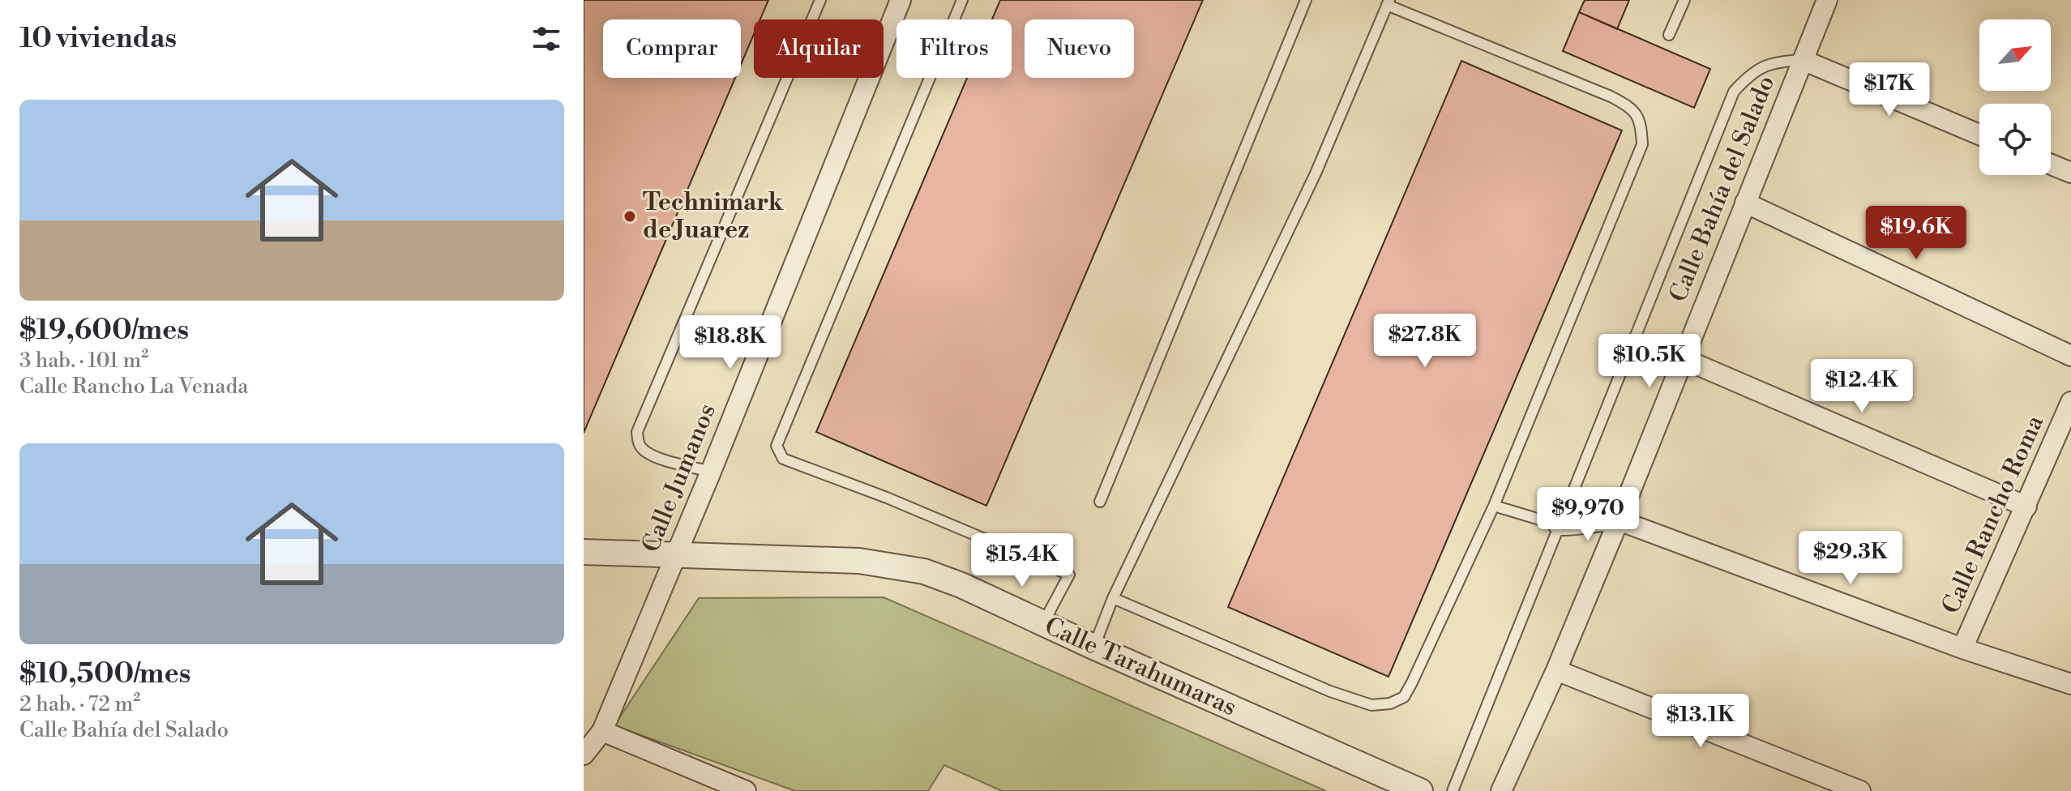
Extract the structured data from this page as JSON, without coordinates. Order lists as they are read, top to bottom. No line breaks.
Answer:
{"streets":{"street":["Calle Bahía del Salado","Calle Jumanos","Calle Rancho Roma","Calle Tarahumaras"]},"crossings":[["Calle Jumanos","Calle Tarahumaras"]],"places":["Technimark de Juarez"],"north":"top right","page":{"heading":"10 viviendas","chip":["Comprar","Alquilar","Filtros","Nuevo"],"price":["$17K","$19.6K","$27.8K","$18.8K","$10.5K","$12.4K","$9,970","$29.3K","$15.4K","$13.1K"],"list":[{"name":"$19,600/mes","note":"3 hab. · 101 m² · Calle Rancho La Venada"},{"name":"$10,500/mes","note":"2 hab. · 72 m² · Calle Bahía del Salado"}]}}
